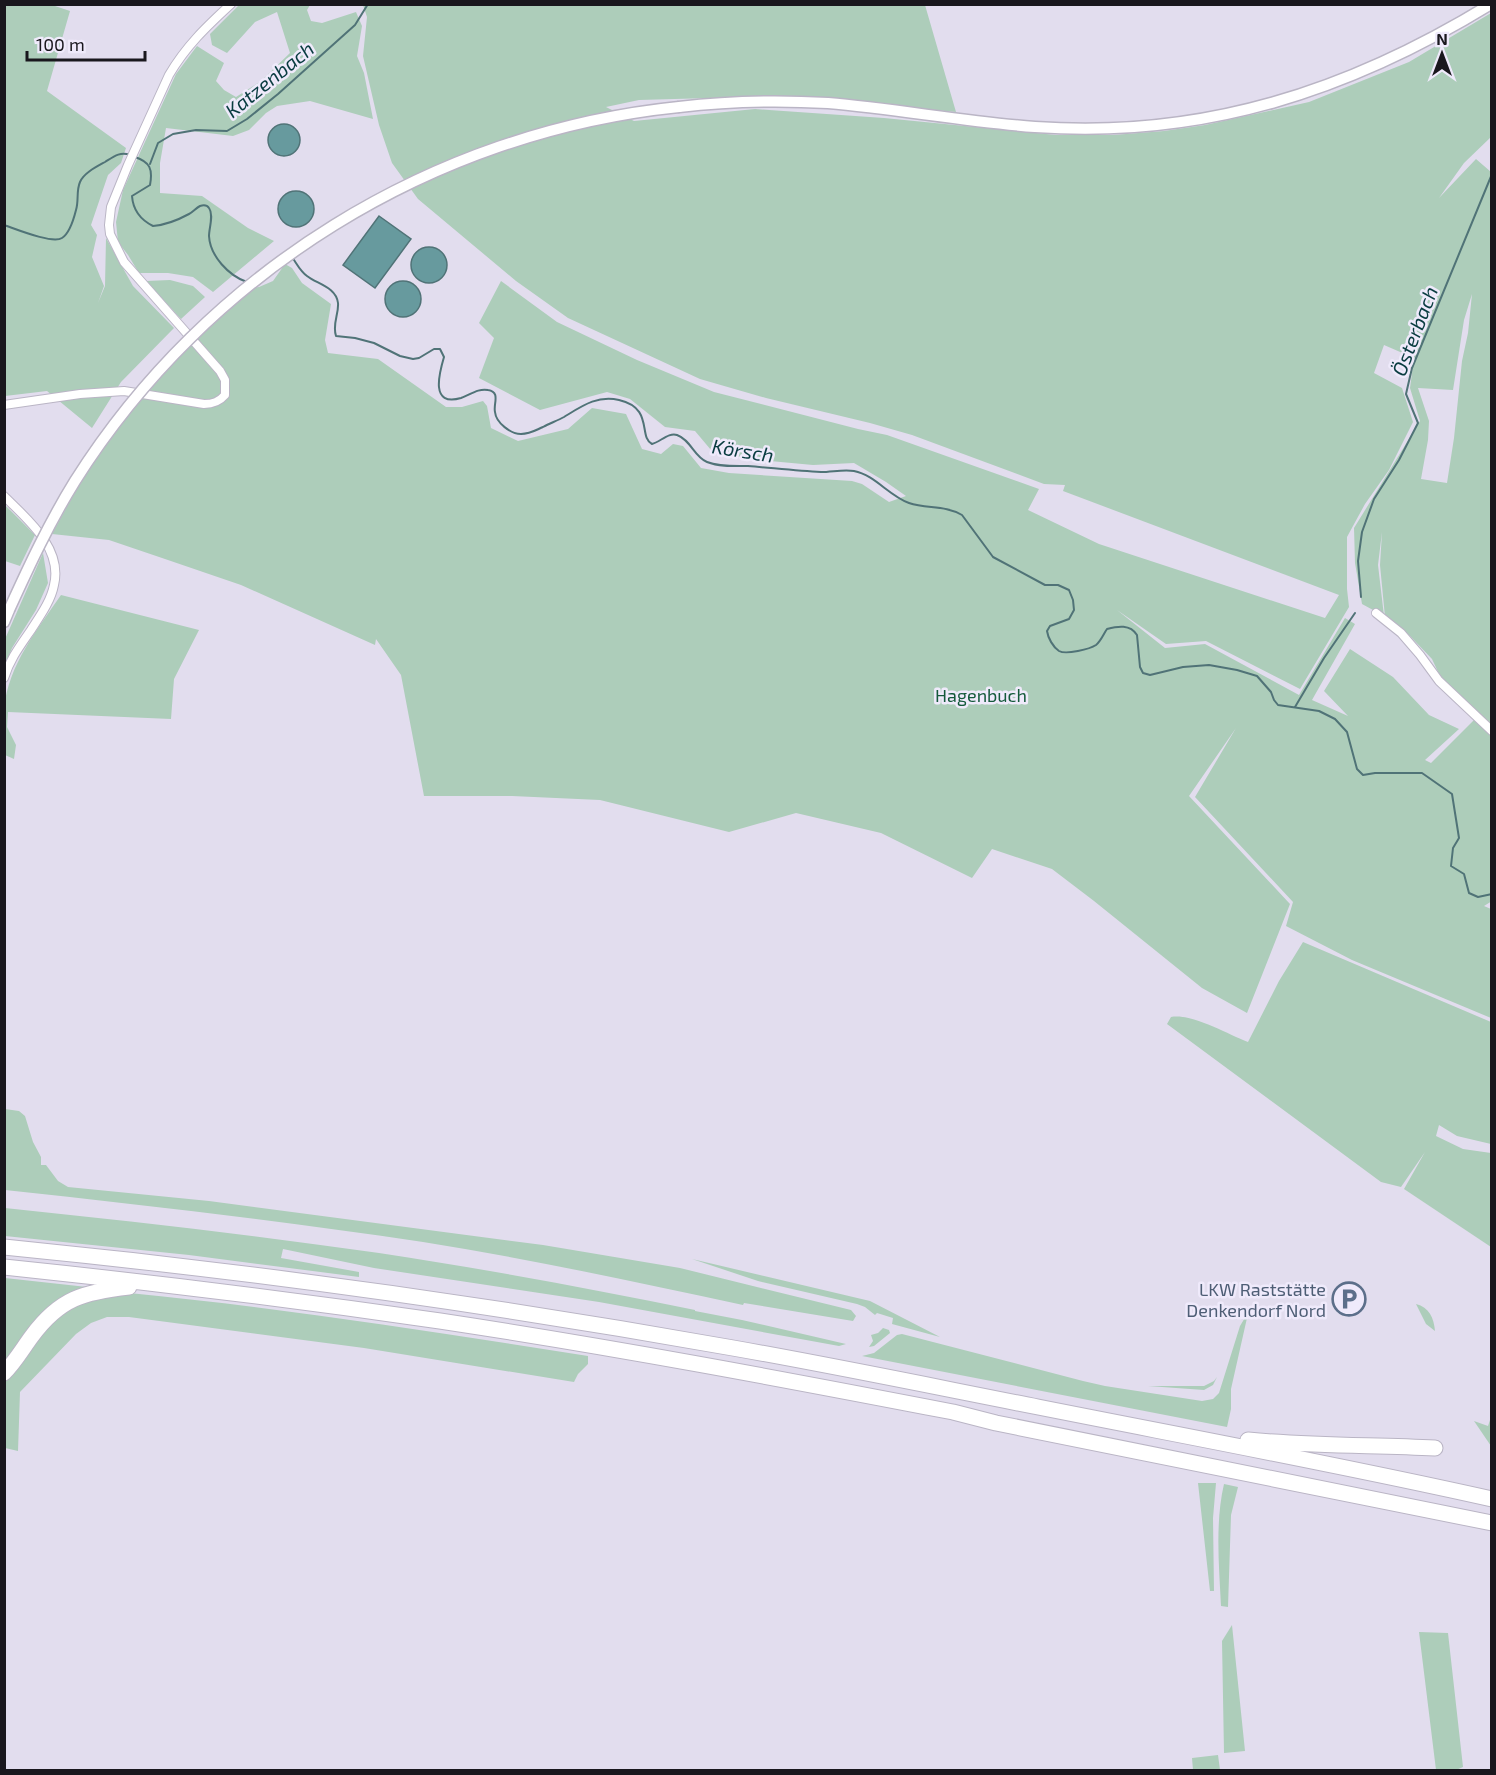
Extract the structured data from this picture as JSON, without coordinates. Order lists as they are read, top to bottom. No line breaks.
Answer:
{"water":["Katzenbach","Österbach","Körsch"],"parks":["Hagenbuch"],"places":{"parking":["LKW Raststätte Denkendorf Nord"]},"scale_bar":"100 m","north":"top"}
